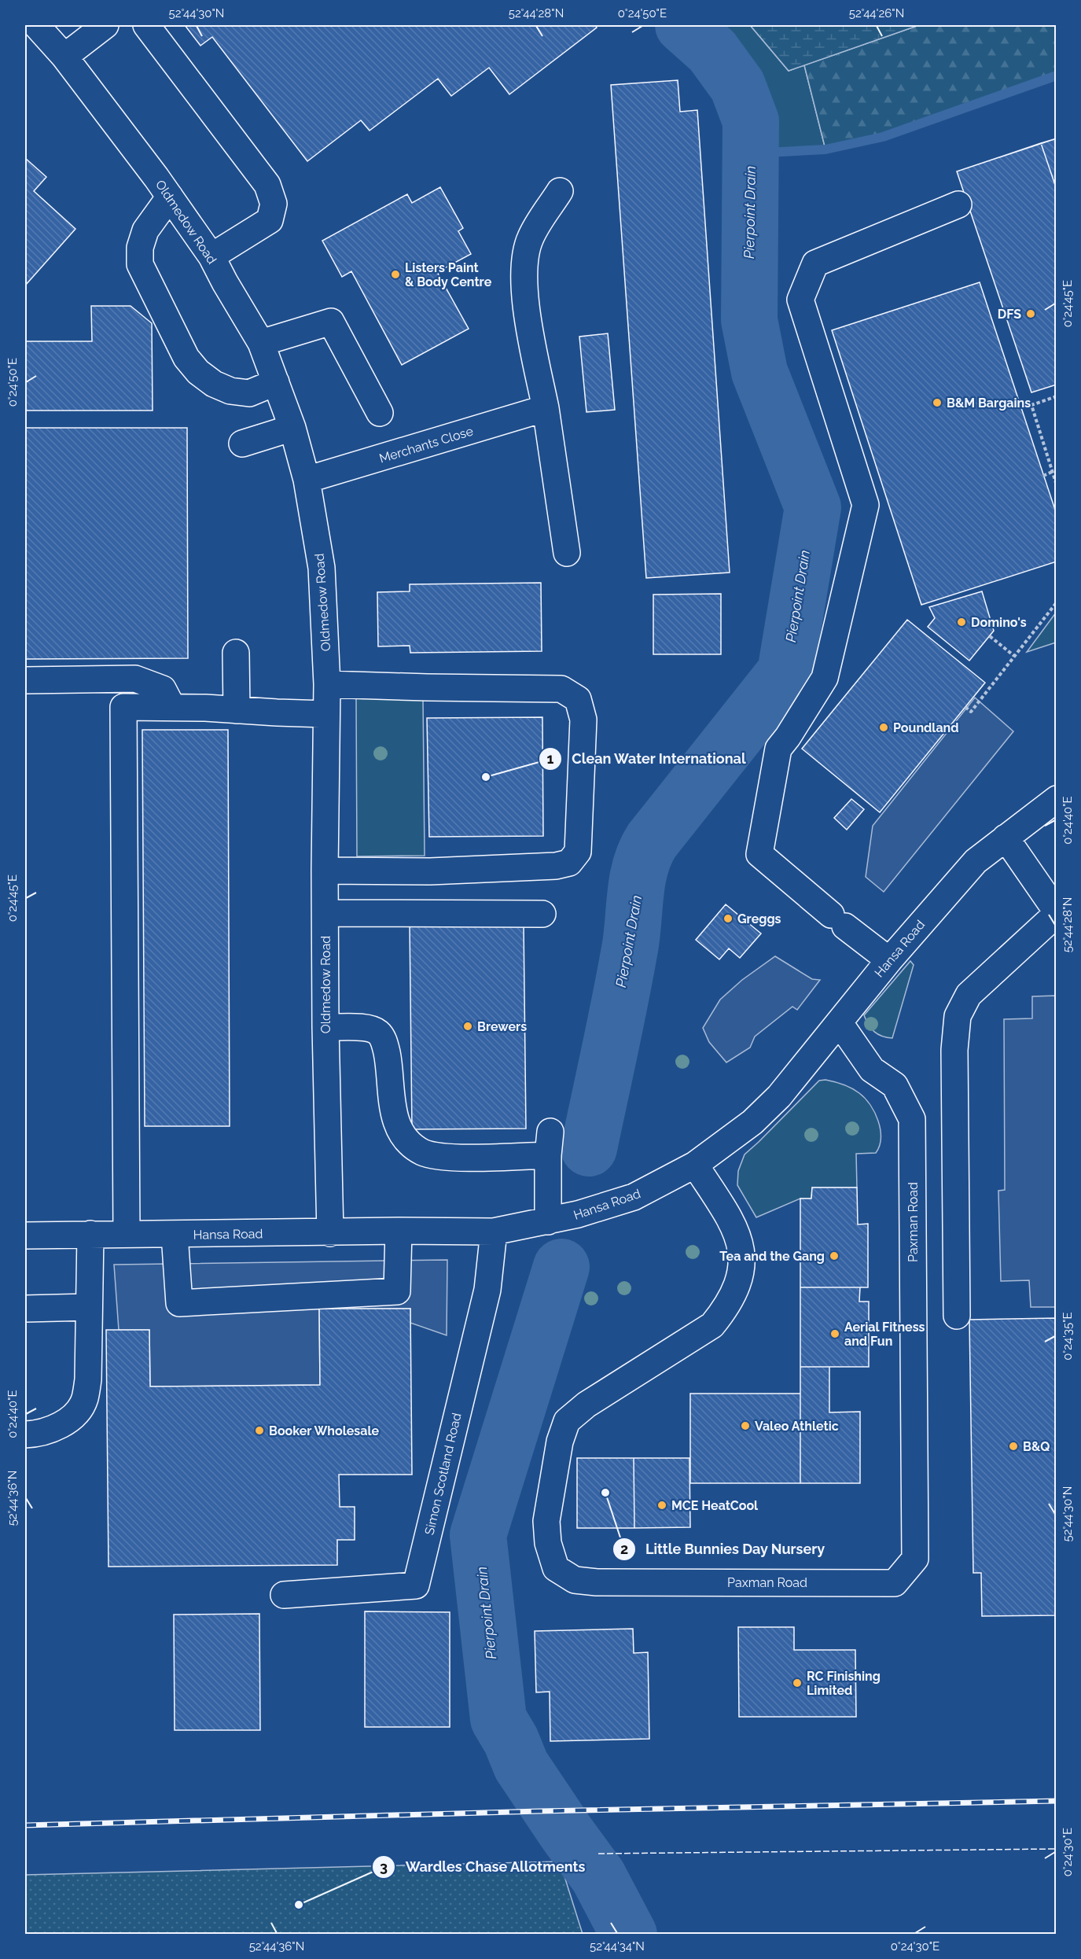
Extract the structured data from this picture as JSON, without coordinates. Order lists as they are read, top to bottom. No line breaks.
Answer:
{"streets":{"street":["Oldmedow Road","Merchants Close","Hansa Road","Paxman Road","Simon Scotland Road"]},"crossings":[["Oldmedow Road","Merchants Close"],["Oldmedow Road","Hansa Road"],["Hansa Road","Paxman Road"],["Hansa Road","Simon Scotland Road"]],"water":["Pierpoint Drain"],"places":["Listers Paint & Body Centre","DFS","B&M Bargains","Domino's","Poundland","Clean Water International","Greggs","Brewers","Tea and the Gang","Aerial Fitness and Fun","Valeo Athletic","Booker Wholesale","B&Q","Little Bunnies Day Nursery","MCE HeatCool","RC Finishing Limited","Wardles Chase Allotments"],"coordinates":["52°44'30\"N","52°44'28\"N","0°24'50\"E","52°44'26\"N","0°24'45\"E","0°24'40\"E","0°24'35\"E","52°44'36\"N","0°24'30\"E","52°44'34\"N"]}
